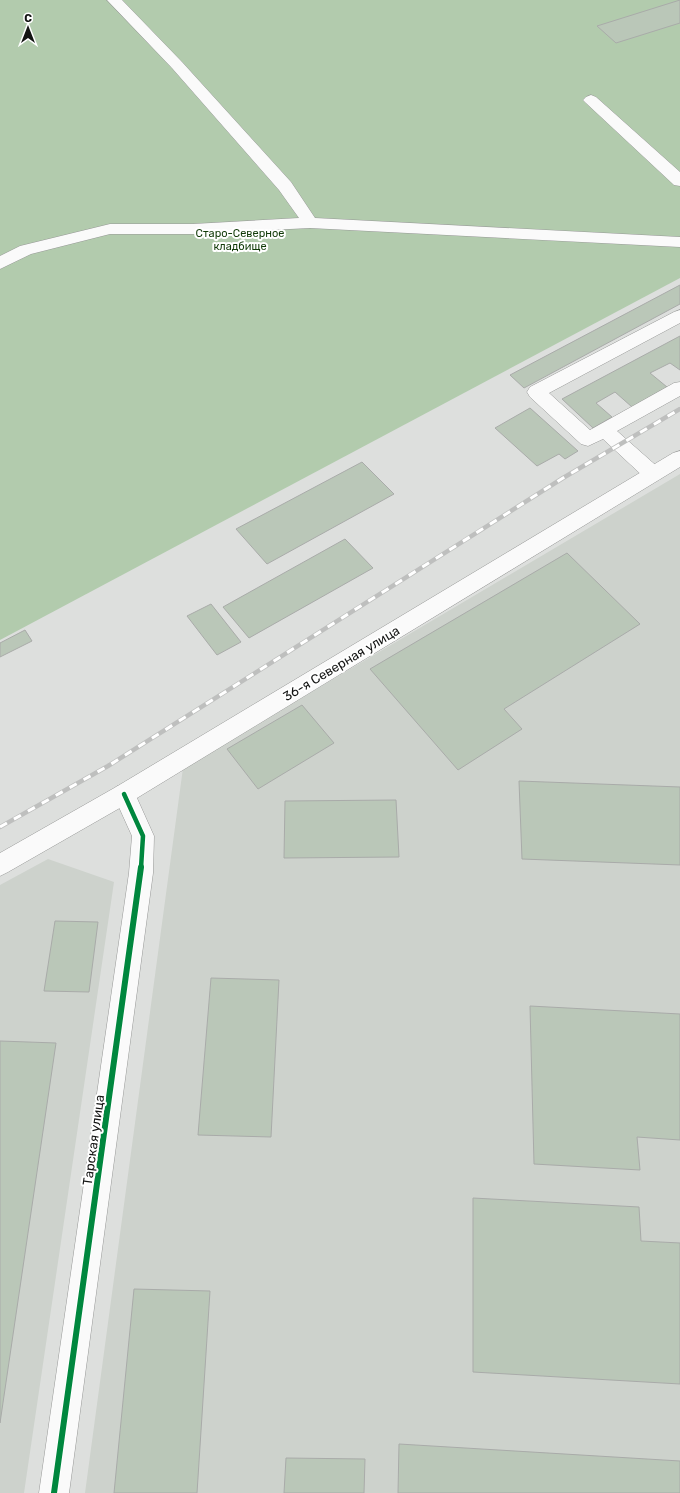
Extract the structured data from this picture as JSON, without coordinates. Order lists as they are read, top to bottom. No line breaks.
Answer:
{"streets":{"main road":["36-я Северная улица","Тарская улица"]},"crossings":[["36-я Северная улица","Тарская улица"]],"parks":["Старо-Северное кладбище"],"north":"top"}
